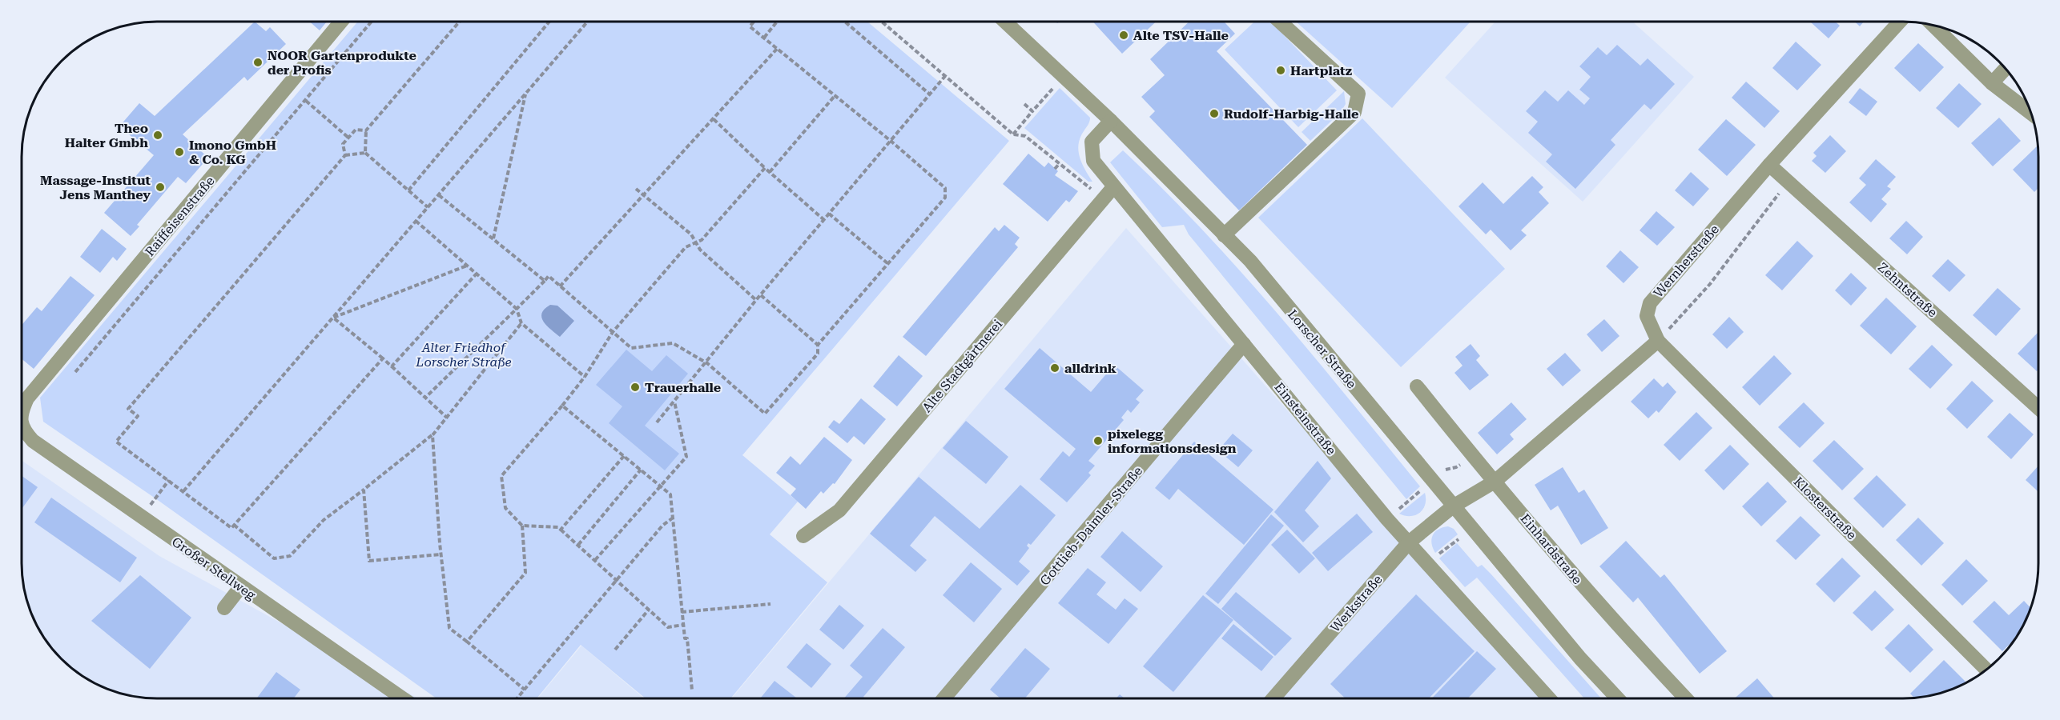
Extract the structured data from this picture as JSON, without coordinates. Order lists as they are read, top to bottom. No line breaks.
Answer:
{"streets":{"street":["Raiffeisenstraße","Wernherstraße","Zehntstraße","Lorscher Straße","Alte Stadtgärtnerei","Einsteinstraße","Klosterstraße","Gottlieb-Daimler-Straße","Einhardstraße","Großer Stellweg","Werkstraße"]},"crossings":[["Wernherstraße","Zehntstraße"],["Wernherstraße","Klosterstraße"],["Lorscher Straße","Einsteinstraße"],["Lorscher Straße","Werkstraße"],["Alte Stadtgärtnerei","Einsteinstraße"],["Einsteinstraße","Gottlieb-Daimler-Straße"],["Einsteinstraße","Werkstraße"]],"parks":["Alter Friedhof Lorscher Straße"],"places":["Alte TSV-Halle","NOOR Gartenprodukte der Profis","Hartplatz","Rudolf-Harbig-Halle","Theo Halter Gmbh","Imono GmbH & Co. KG","Massage-Institut Jens Manthey","alldrink","Trauerhalle","pixelegg informationsdesign"]}
